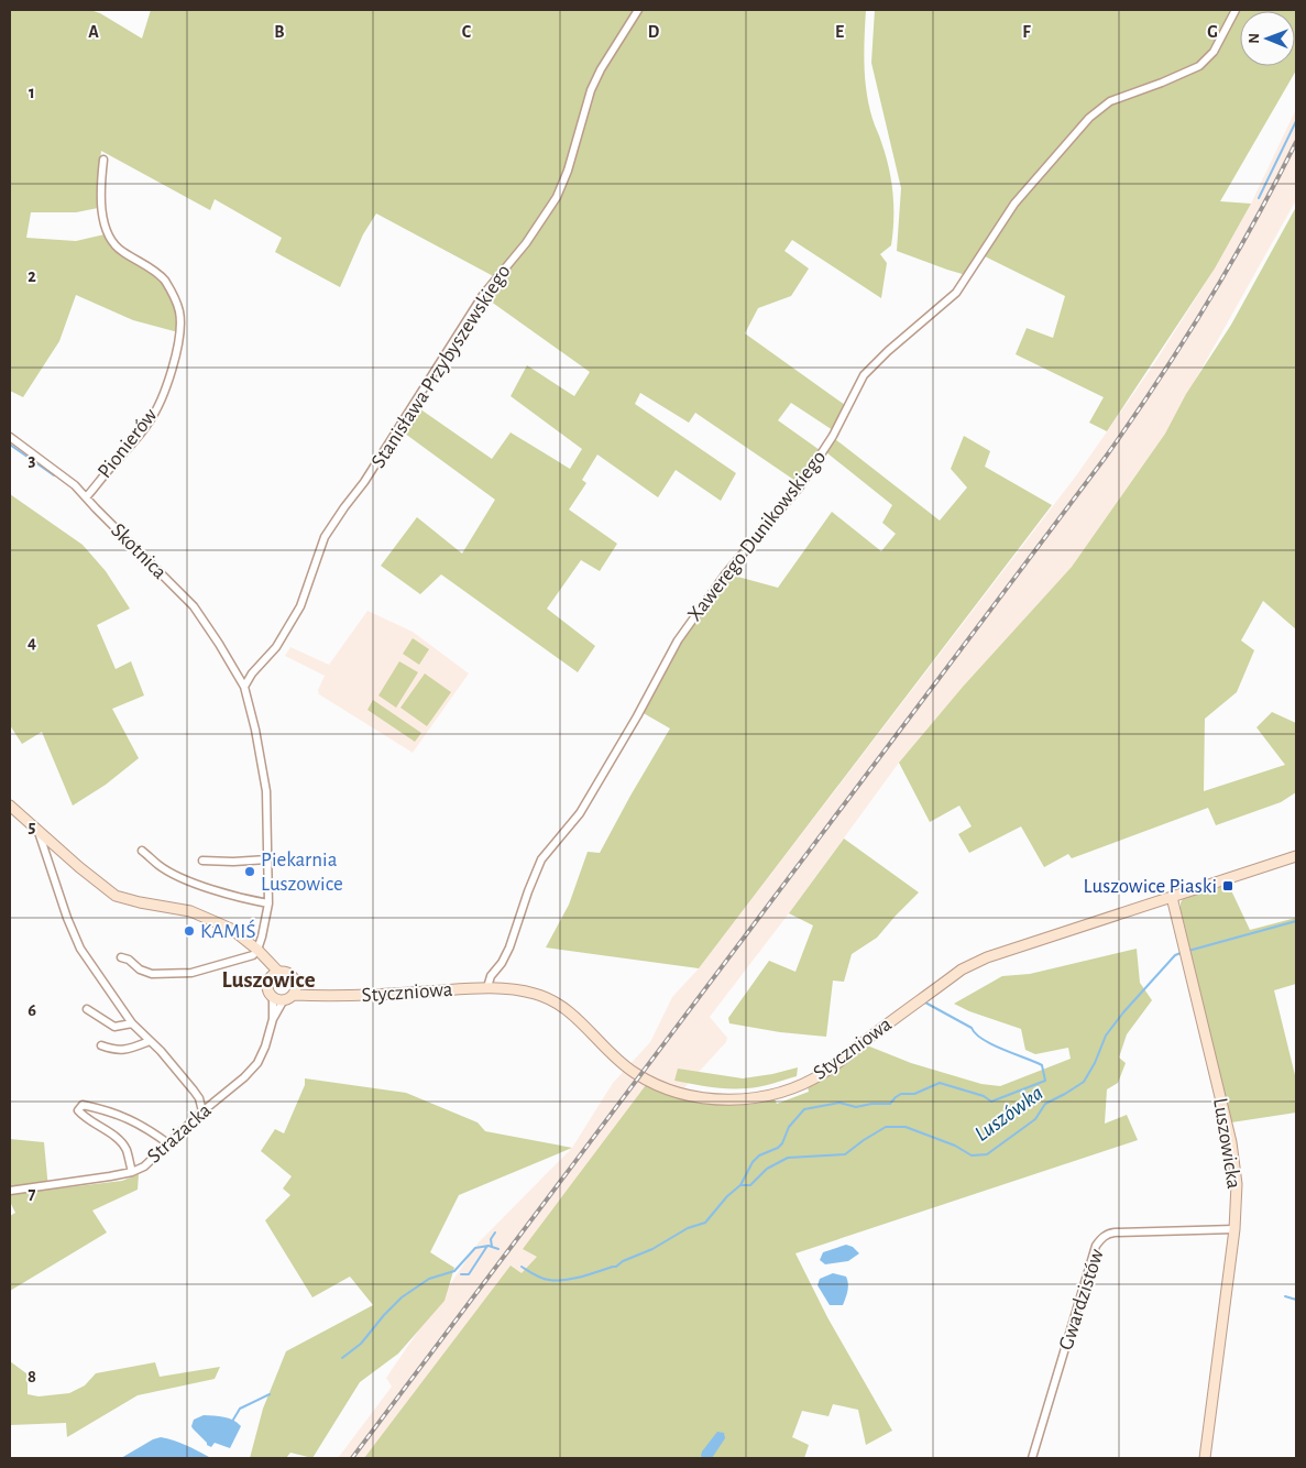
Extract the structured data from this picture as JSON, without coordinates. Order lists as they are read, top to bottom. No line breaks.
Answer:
{"streets":{"street":["Stanisława Przybyszewskiego","Pionierów","Xawerego Dunikowskiego","Skotnica","Styczniowa","Strażacka","Luszowicka","Gwardzistów"]},"crossings":[["Stanisława Przybyszewskiego","Skotnica"],["Pionierów","Skotnica"],["Xawerego Dunikowskiego","Styczniowa"],["Styczniowa","Strażacka"],["Styczniowa","Luszowicka"],["Luszowicka","Gwardzistów"]],"districts":["Luszowice"],"water":["Luszówka"],"places":{"other":["Piekarnia Luszowice","KAMIŚ"],"transit":["Luszowice Piaski"]},"north":"left","grid":{"columns":["A","B","C","D","E","F","G"],"rows":["1","2","3","4","5","6","7","8"]}}
